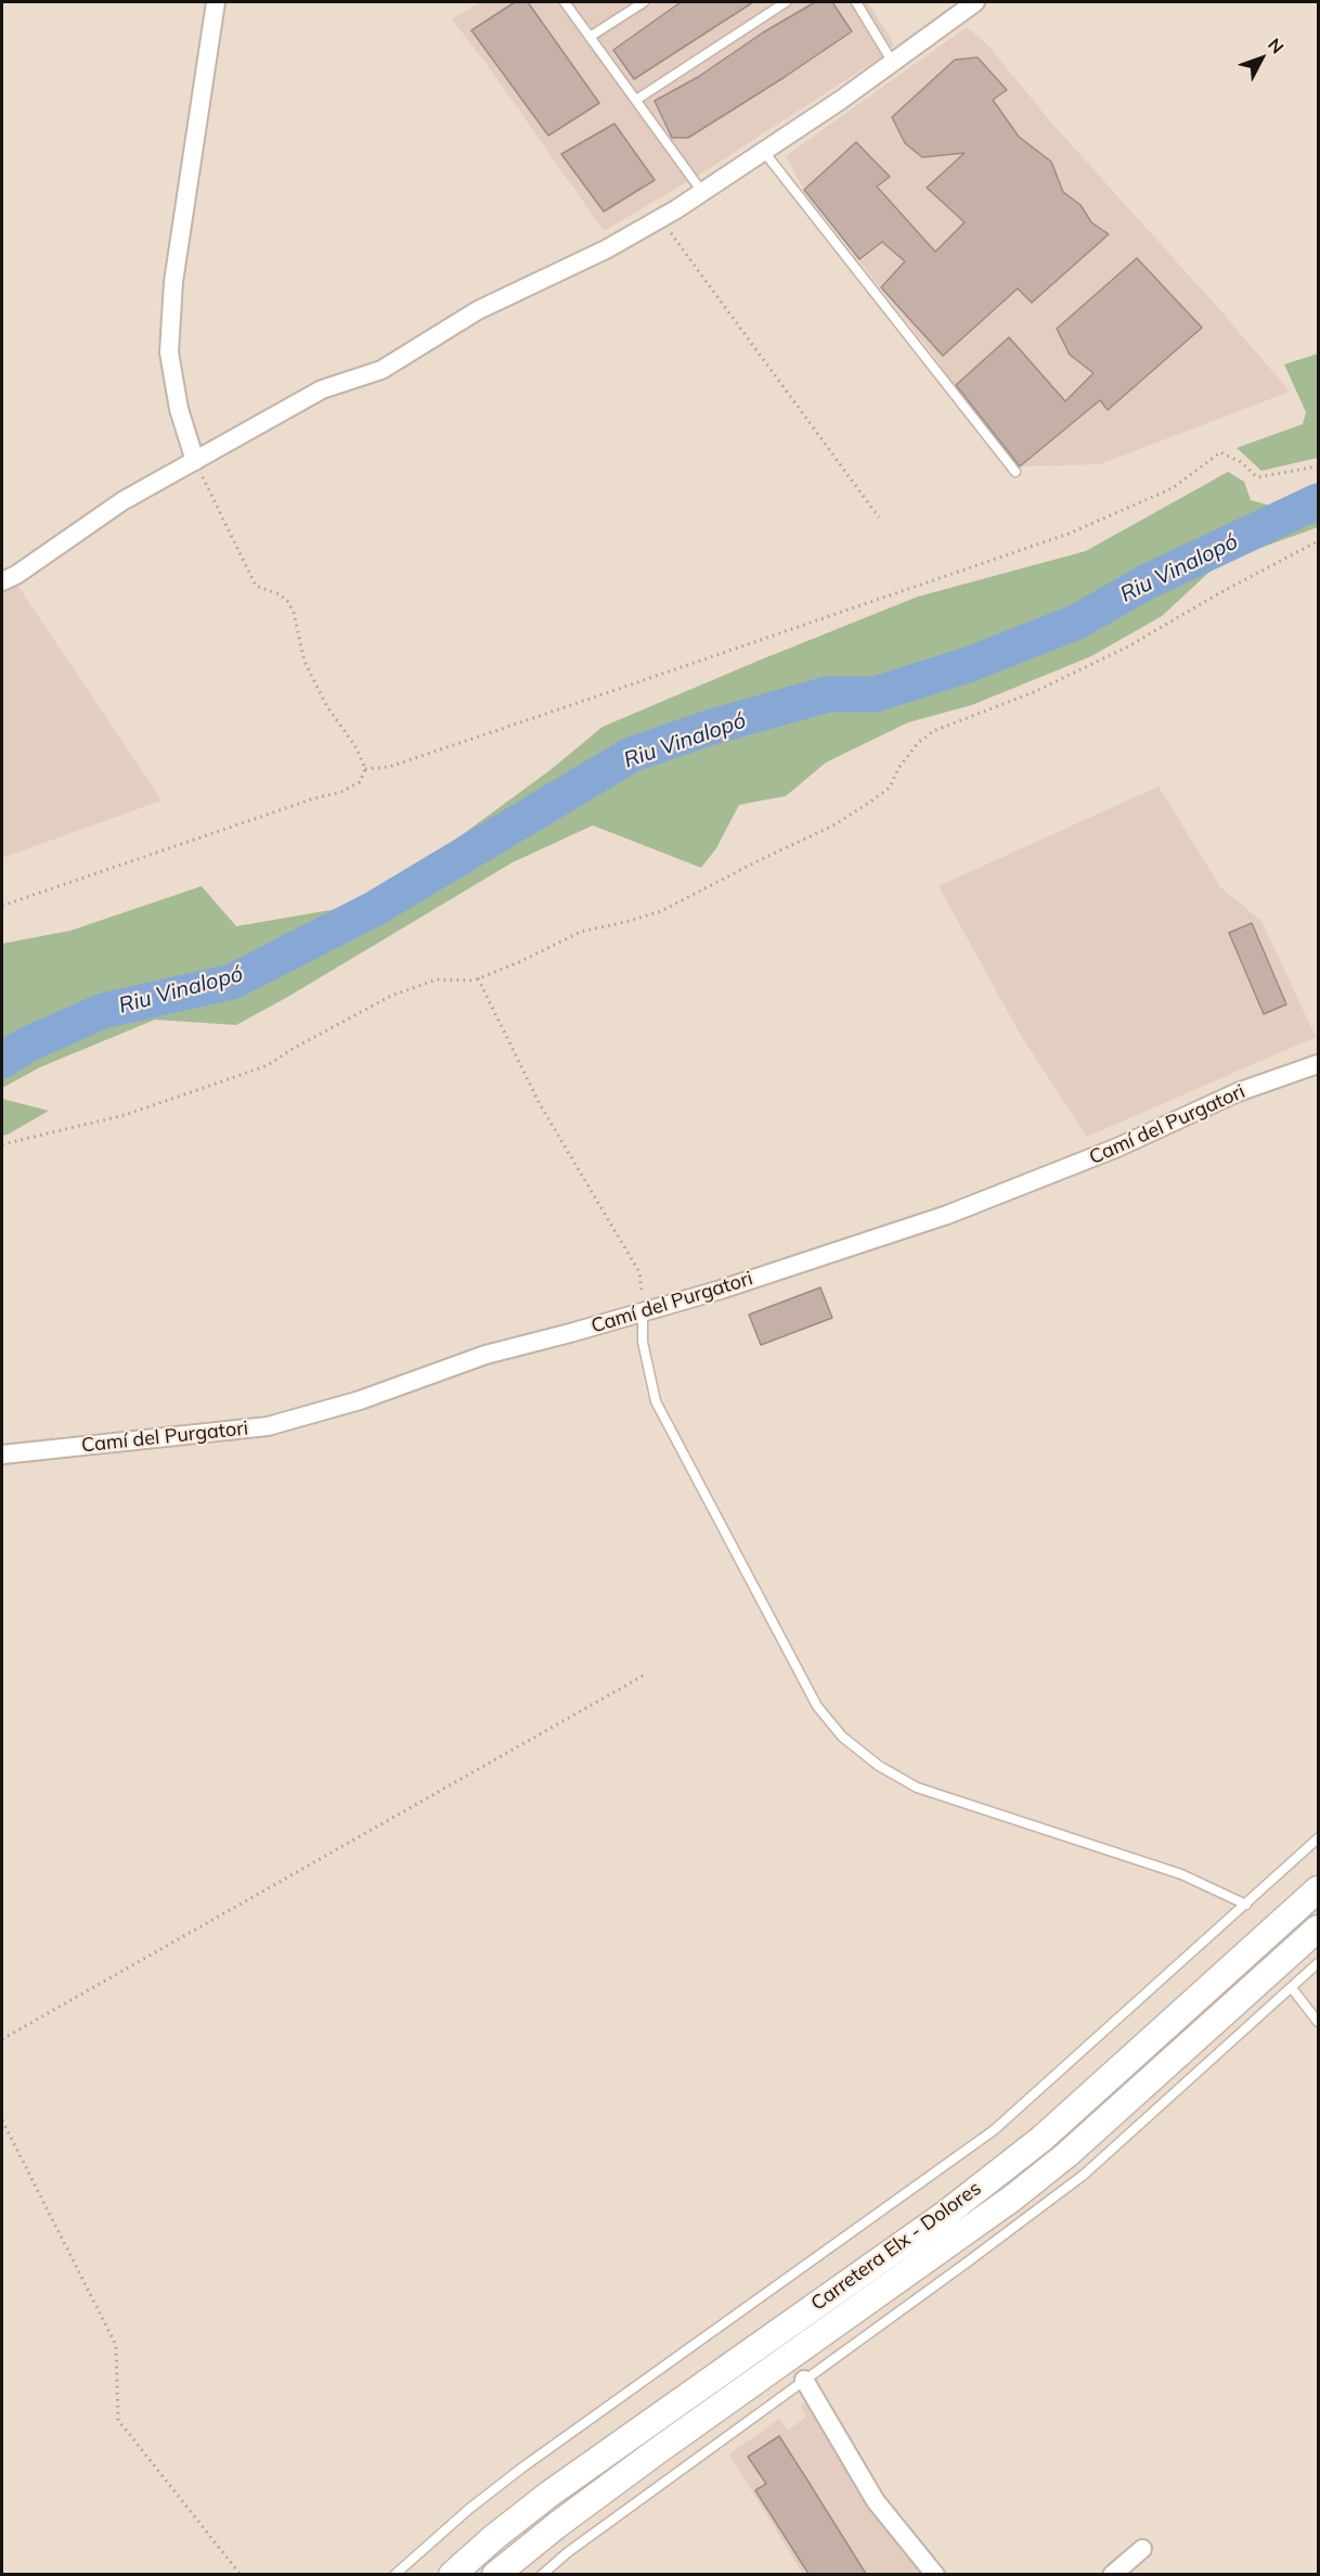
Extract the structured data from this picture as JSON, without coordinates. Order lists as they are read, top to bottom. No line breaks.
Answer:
{"streets":{"main road":["Carretera Elx - Dolores"],"street":["Camí del Purgatori"]},"water":["Riu Vinalopó"],"north":"top right"}
